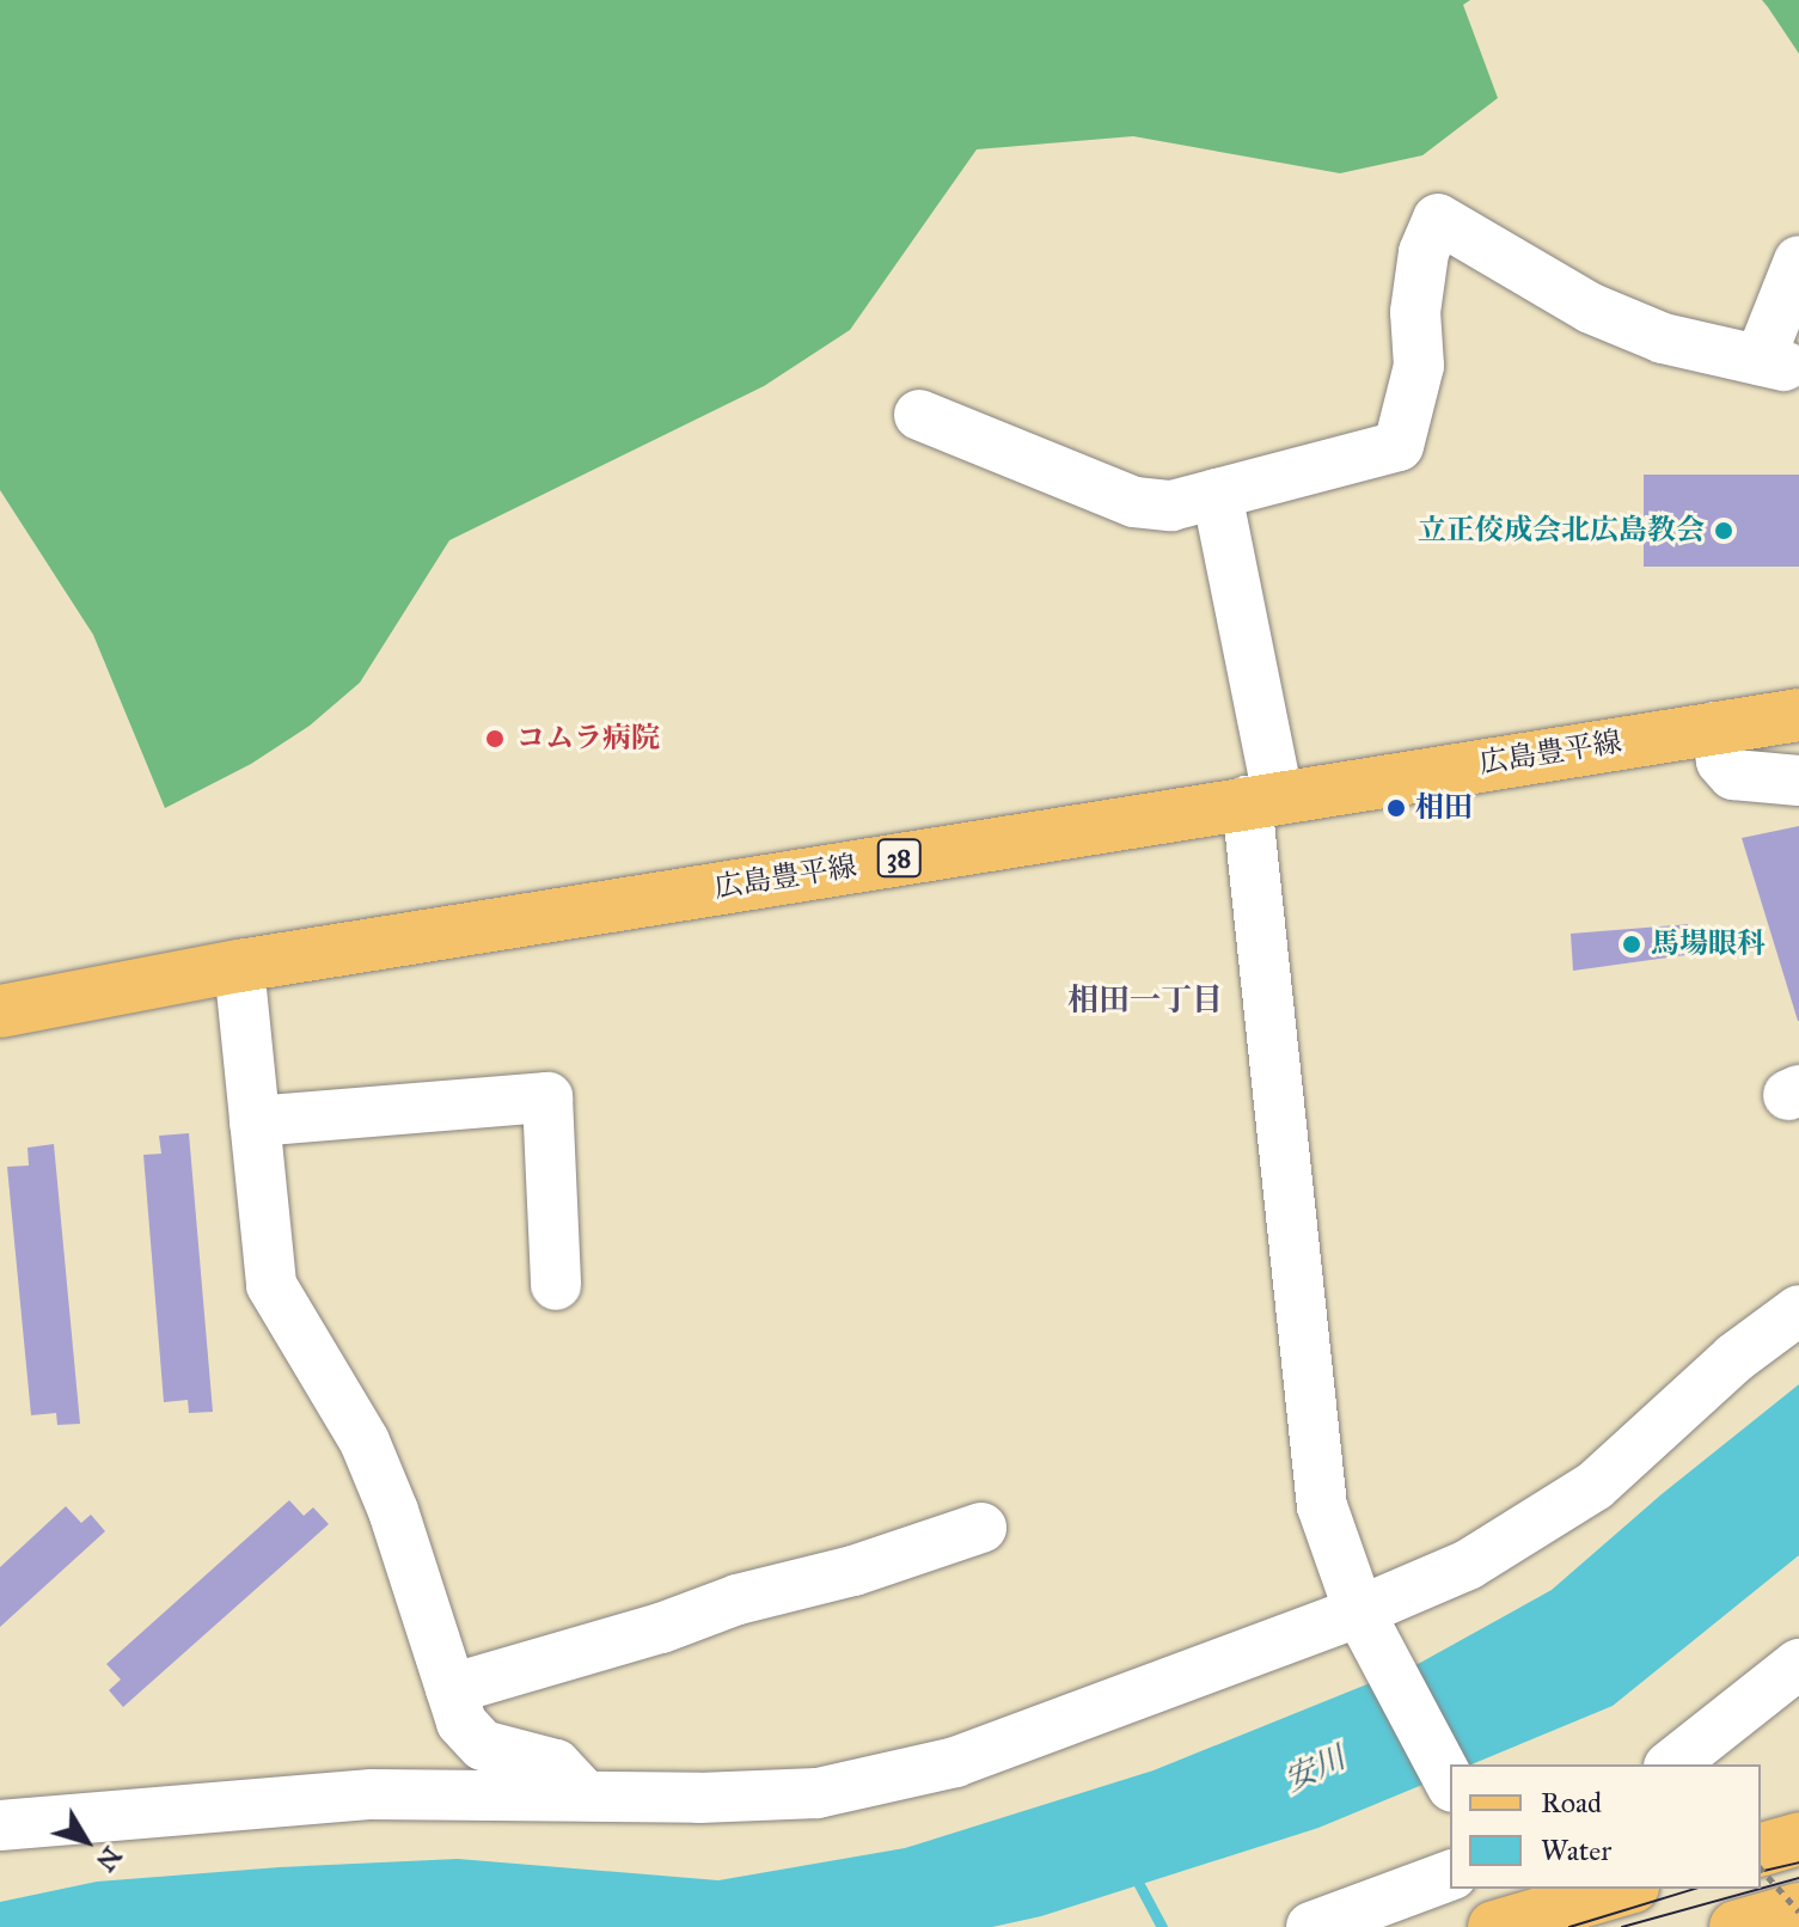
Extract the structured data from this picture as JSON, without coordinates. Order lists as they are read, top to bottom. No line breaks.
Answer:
{"streets":{"main road":["広島豊平線","38"]},"districts":["相田一丁目"],"water":["安川"],"places":["立正佼成会北広島教会","コムラ病院","相田","馬場眼科"],"legend":["Road","Water"],"north":"bottom right"}
